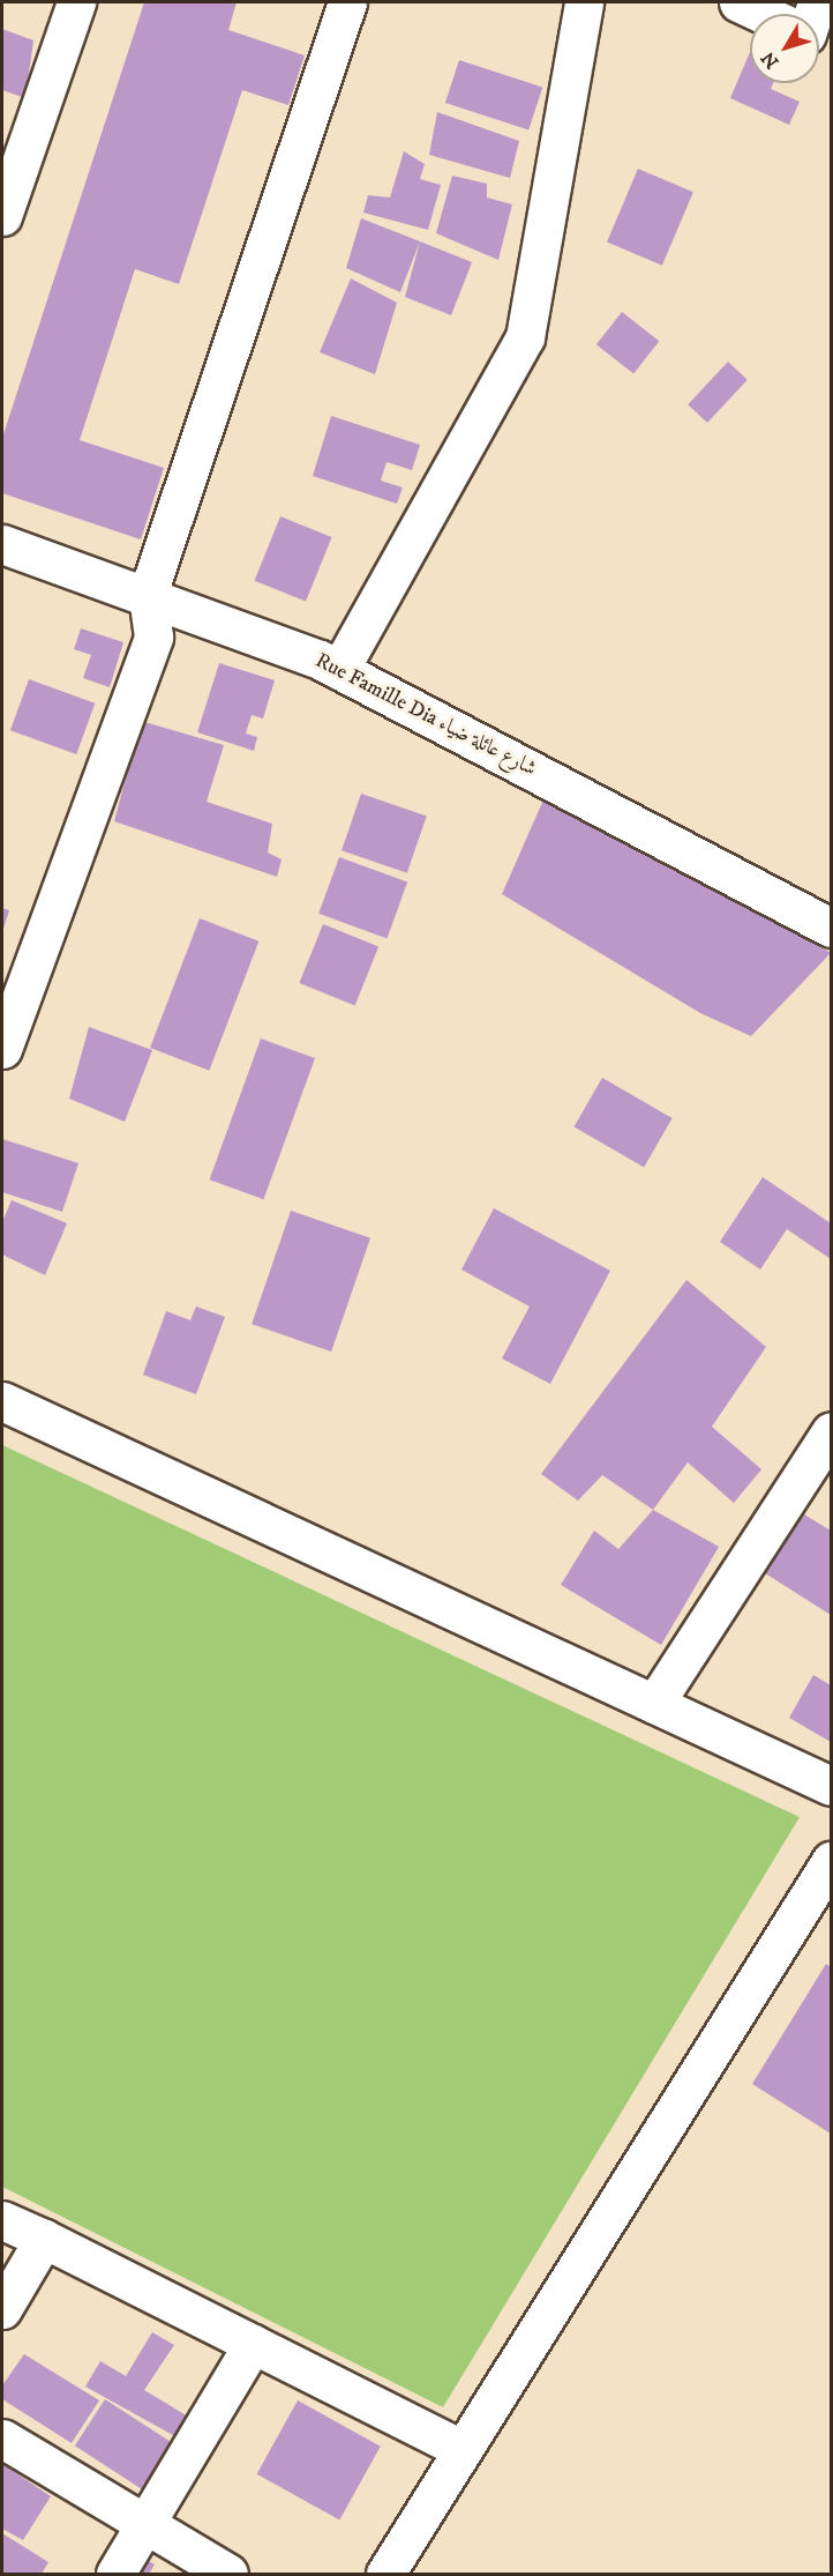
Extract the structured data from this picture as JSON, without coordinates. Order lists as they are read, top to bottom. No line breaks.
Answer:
{"streets":{"street":["Rue Famille Dia شارع عائلة ضياء"]},"north":"bottom left"}
